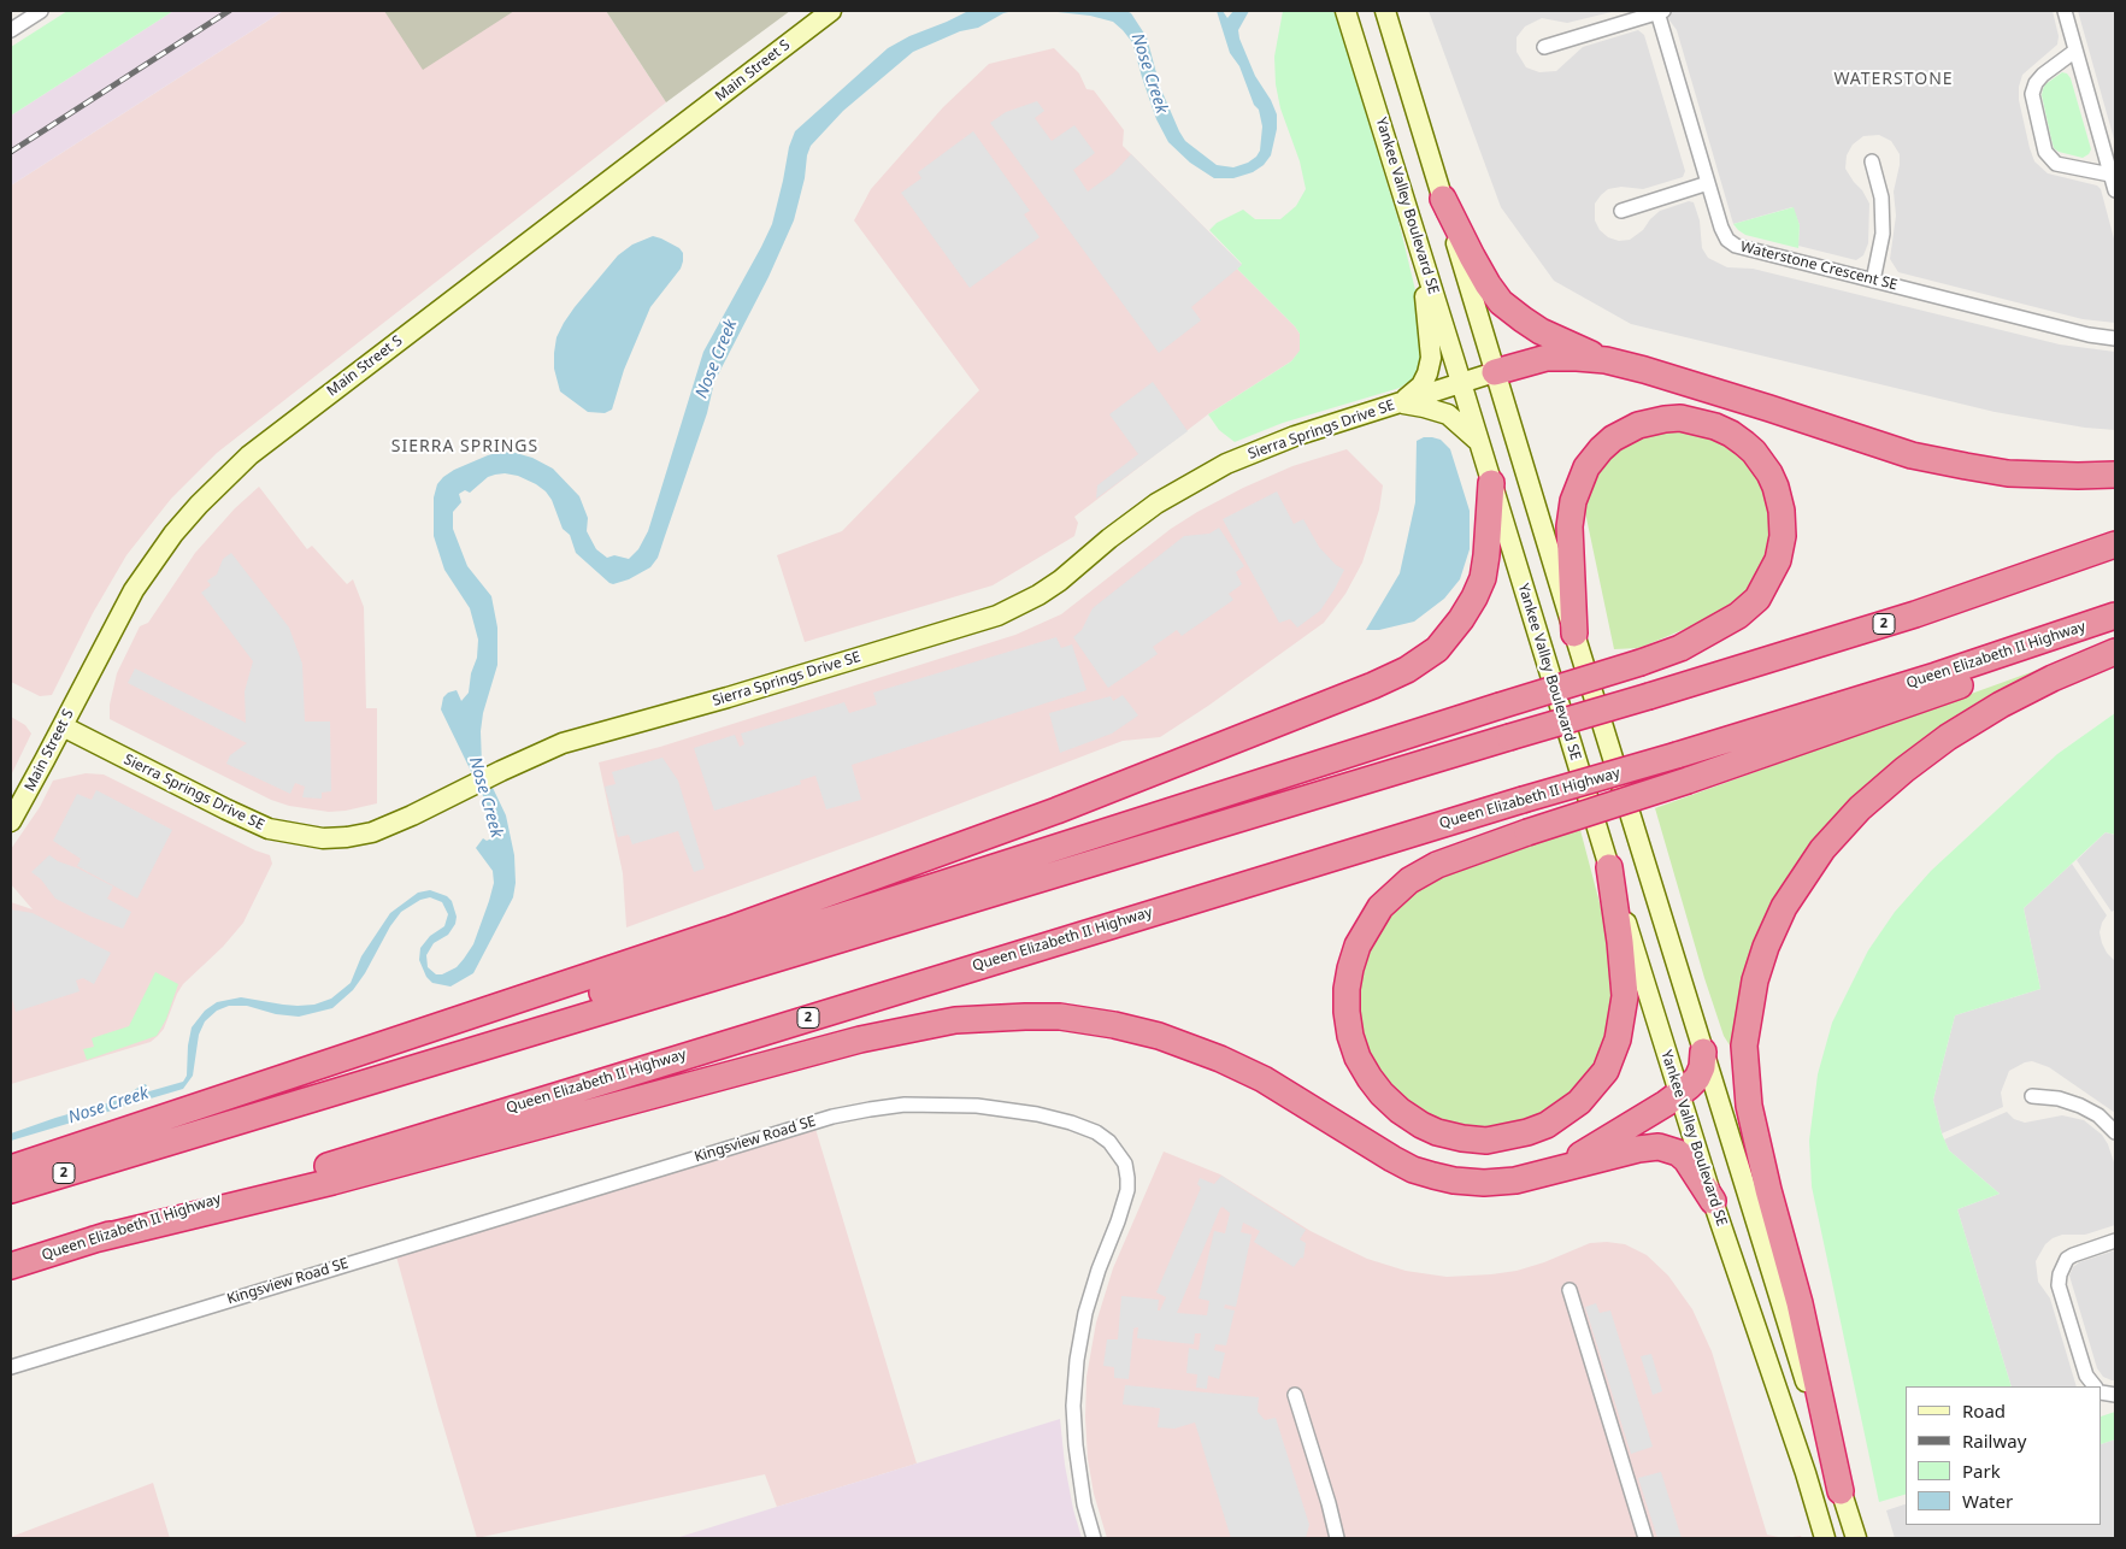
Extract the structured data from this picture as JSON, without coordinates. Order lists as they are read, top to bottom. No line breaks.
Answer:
{"streets":{"highway":["2","Queen Elizabeth II Highway"],"main road":["Main Street S","Yankee Valley Boulevard SE","Sierra Springs Drive SE"],"street":["Waterstone Crescent SE","Kingsview Road SE"]},"crossings":[["Main Street S","Sierra Springs Drive SE"],["Yankee Valley Boulevard SE","Sierra Springs Drive SE"]],"districts":["WATERSTONE","SIERRA SPRINGS"],"water":["Nose Creek"],"legend":["Road","Railway","Park","Water"]}
